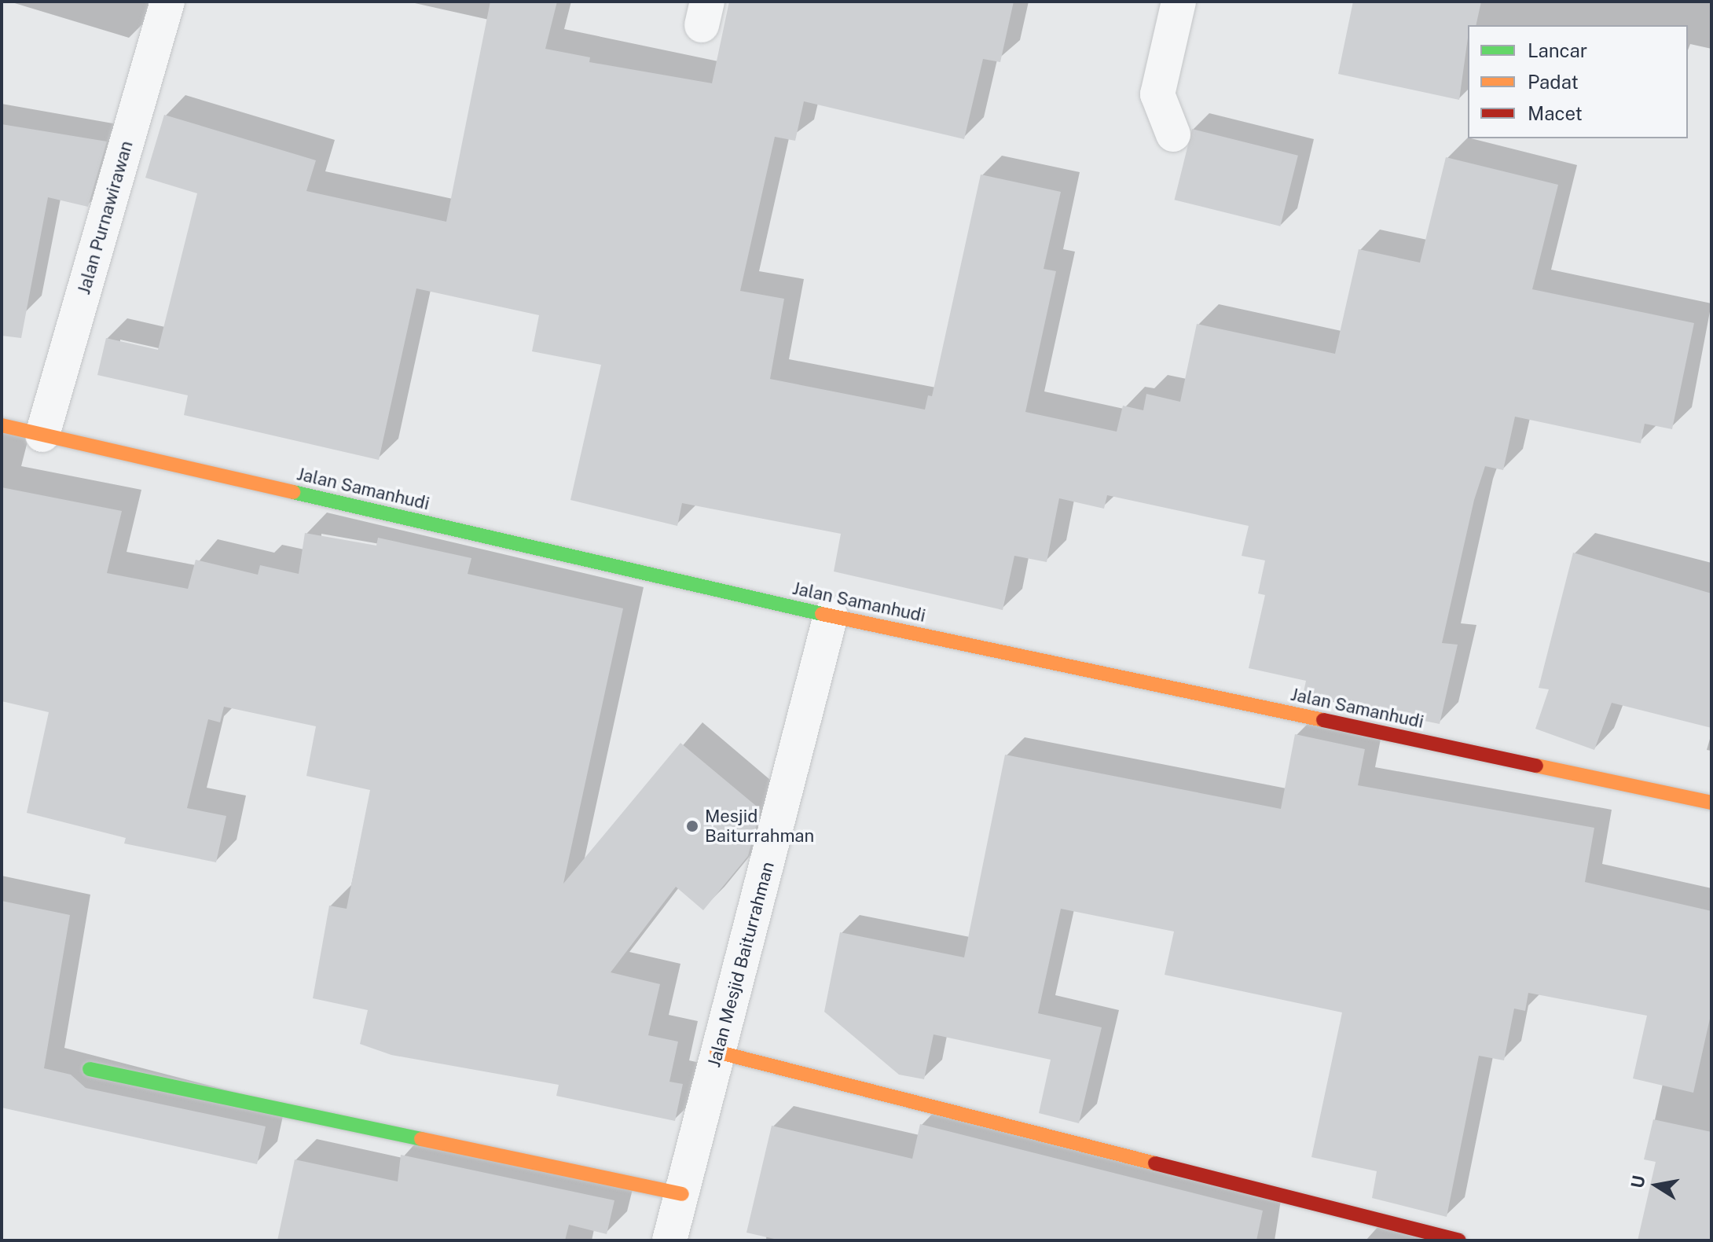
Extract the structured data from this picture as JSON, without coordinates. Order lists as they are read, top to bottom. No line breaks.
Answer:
{"streets":{"street":["Jalan Purnawirawan","Jalan Samanhudi","Jalan Mesjid Baiturrahman"]},"crossings":[["Jalan Purnawirawan","Jalan Samanhudi"],["Jalan Samanhudi","Jalan Mesjid Baiturrahman"]],"places":["Mesjid Baiturrahman"],"legend":["Lancar","Padat","Macet"],"north":"left"}
